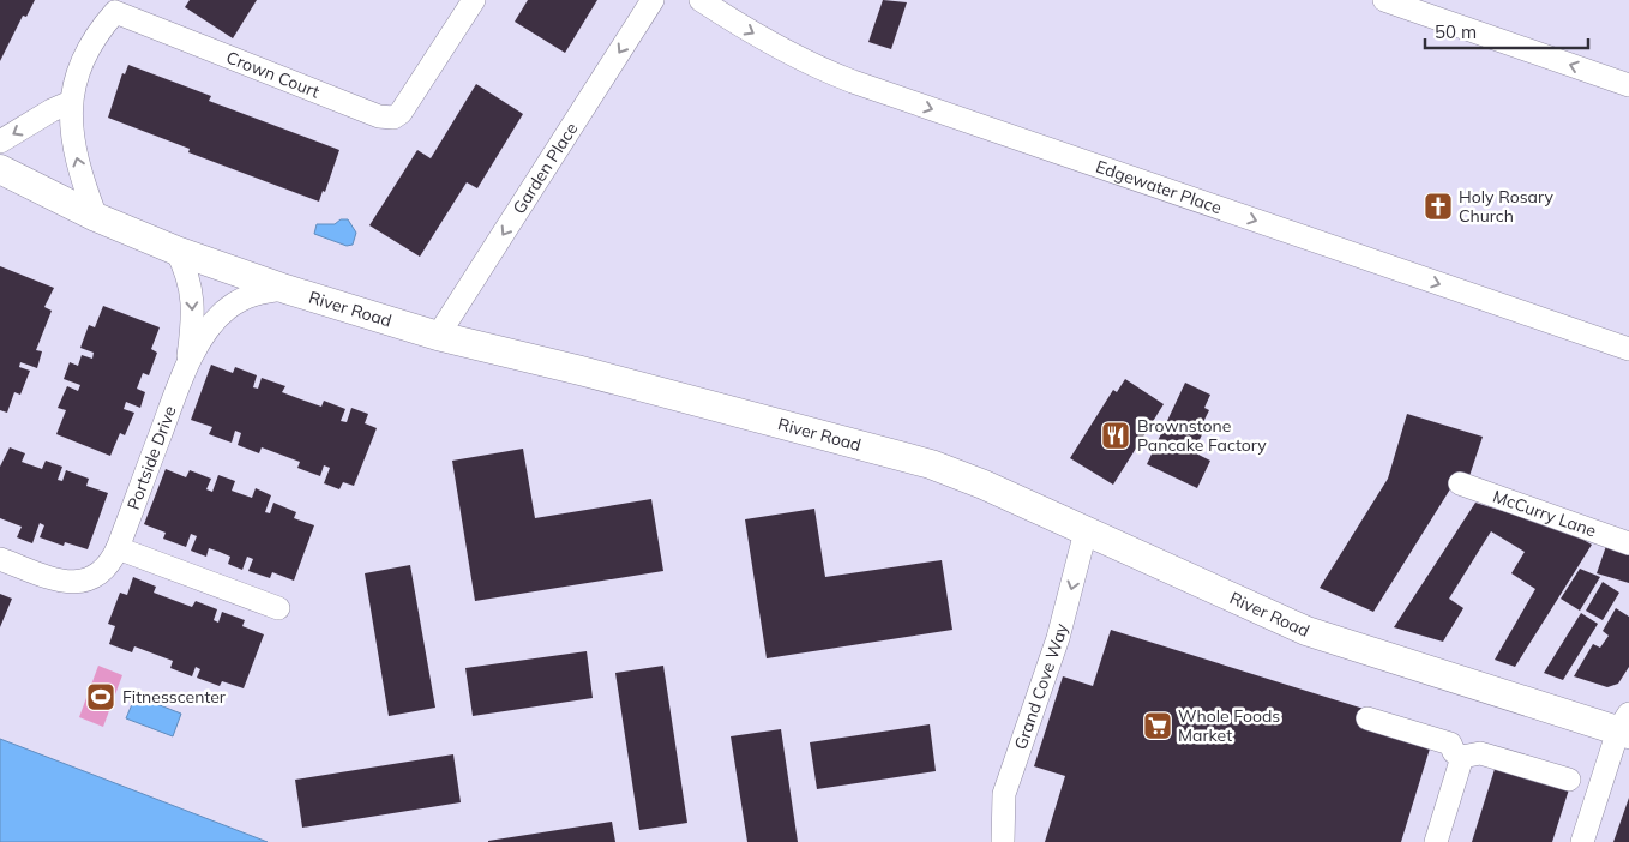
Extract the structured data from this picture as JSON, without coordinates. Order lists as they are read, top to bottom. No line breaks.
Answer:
{"streets":{"main road":["River Road"],"street":["Crown Court","Garden Place","Edgewater Place","Portside Drive","McCurry Lane","Grand Cove Way"]},"crossings":[["Crown Court","River Road"],["Garden Place","River Road"],["River Road","Portside Drive"],["River Road","Grand Cove Way"]],"one_way":["Garden Place","Edgewater Place","Grand Cove Way"],"places":{"church":["Holy Rosary Church"],"restaurant":["Brownstone Pancake Factory"],"sports":["Fitnesscenter"],"supermarket":["Whole Foods Market"]},"scale_bar":"50 m"}
